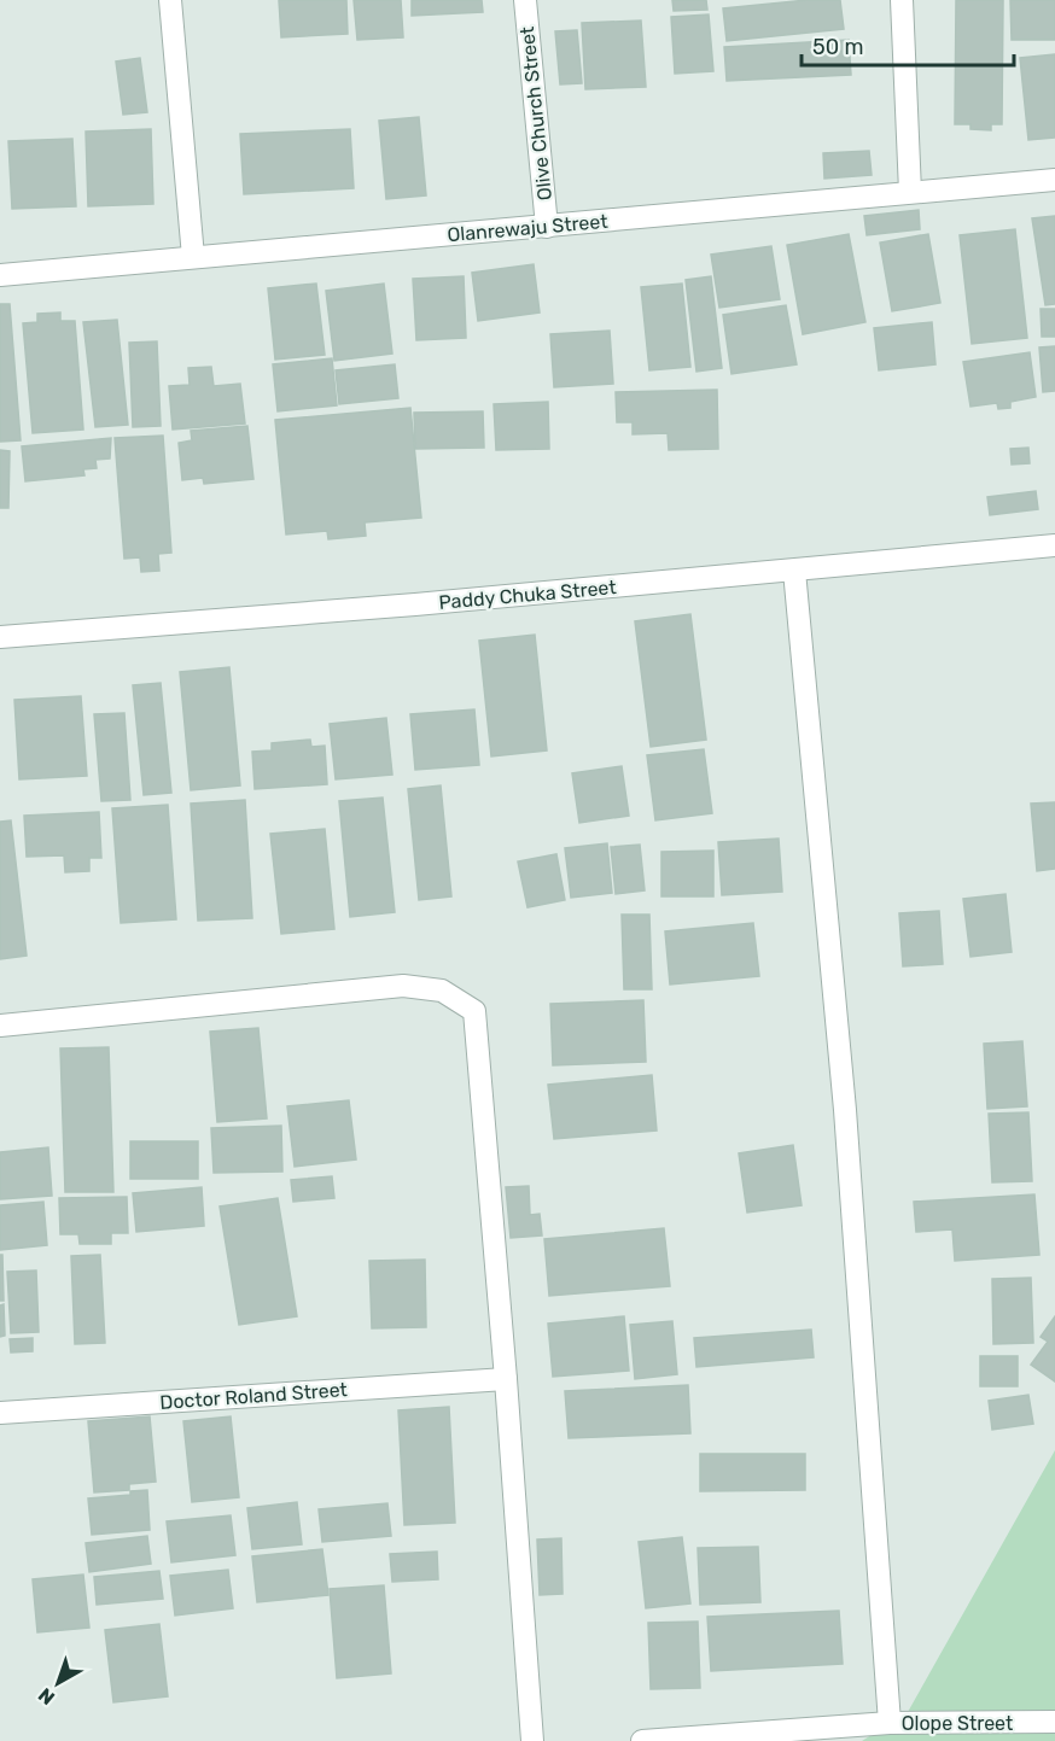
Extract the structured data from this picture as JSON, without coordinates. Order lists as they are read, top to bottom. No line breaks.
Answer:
{"streets":{"street":["Olive Church Street","Olanrewaju Street","Paddy Chuka Street","Doctor Roland Street","Olope Street"]},"crossings":[["Olive Church Street","Olanrewaju Street"]],"scale_bar":"50 m","north":"bottom left"}
